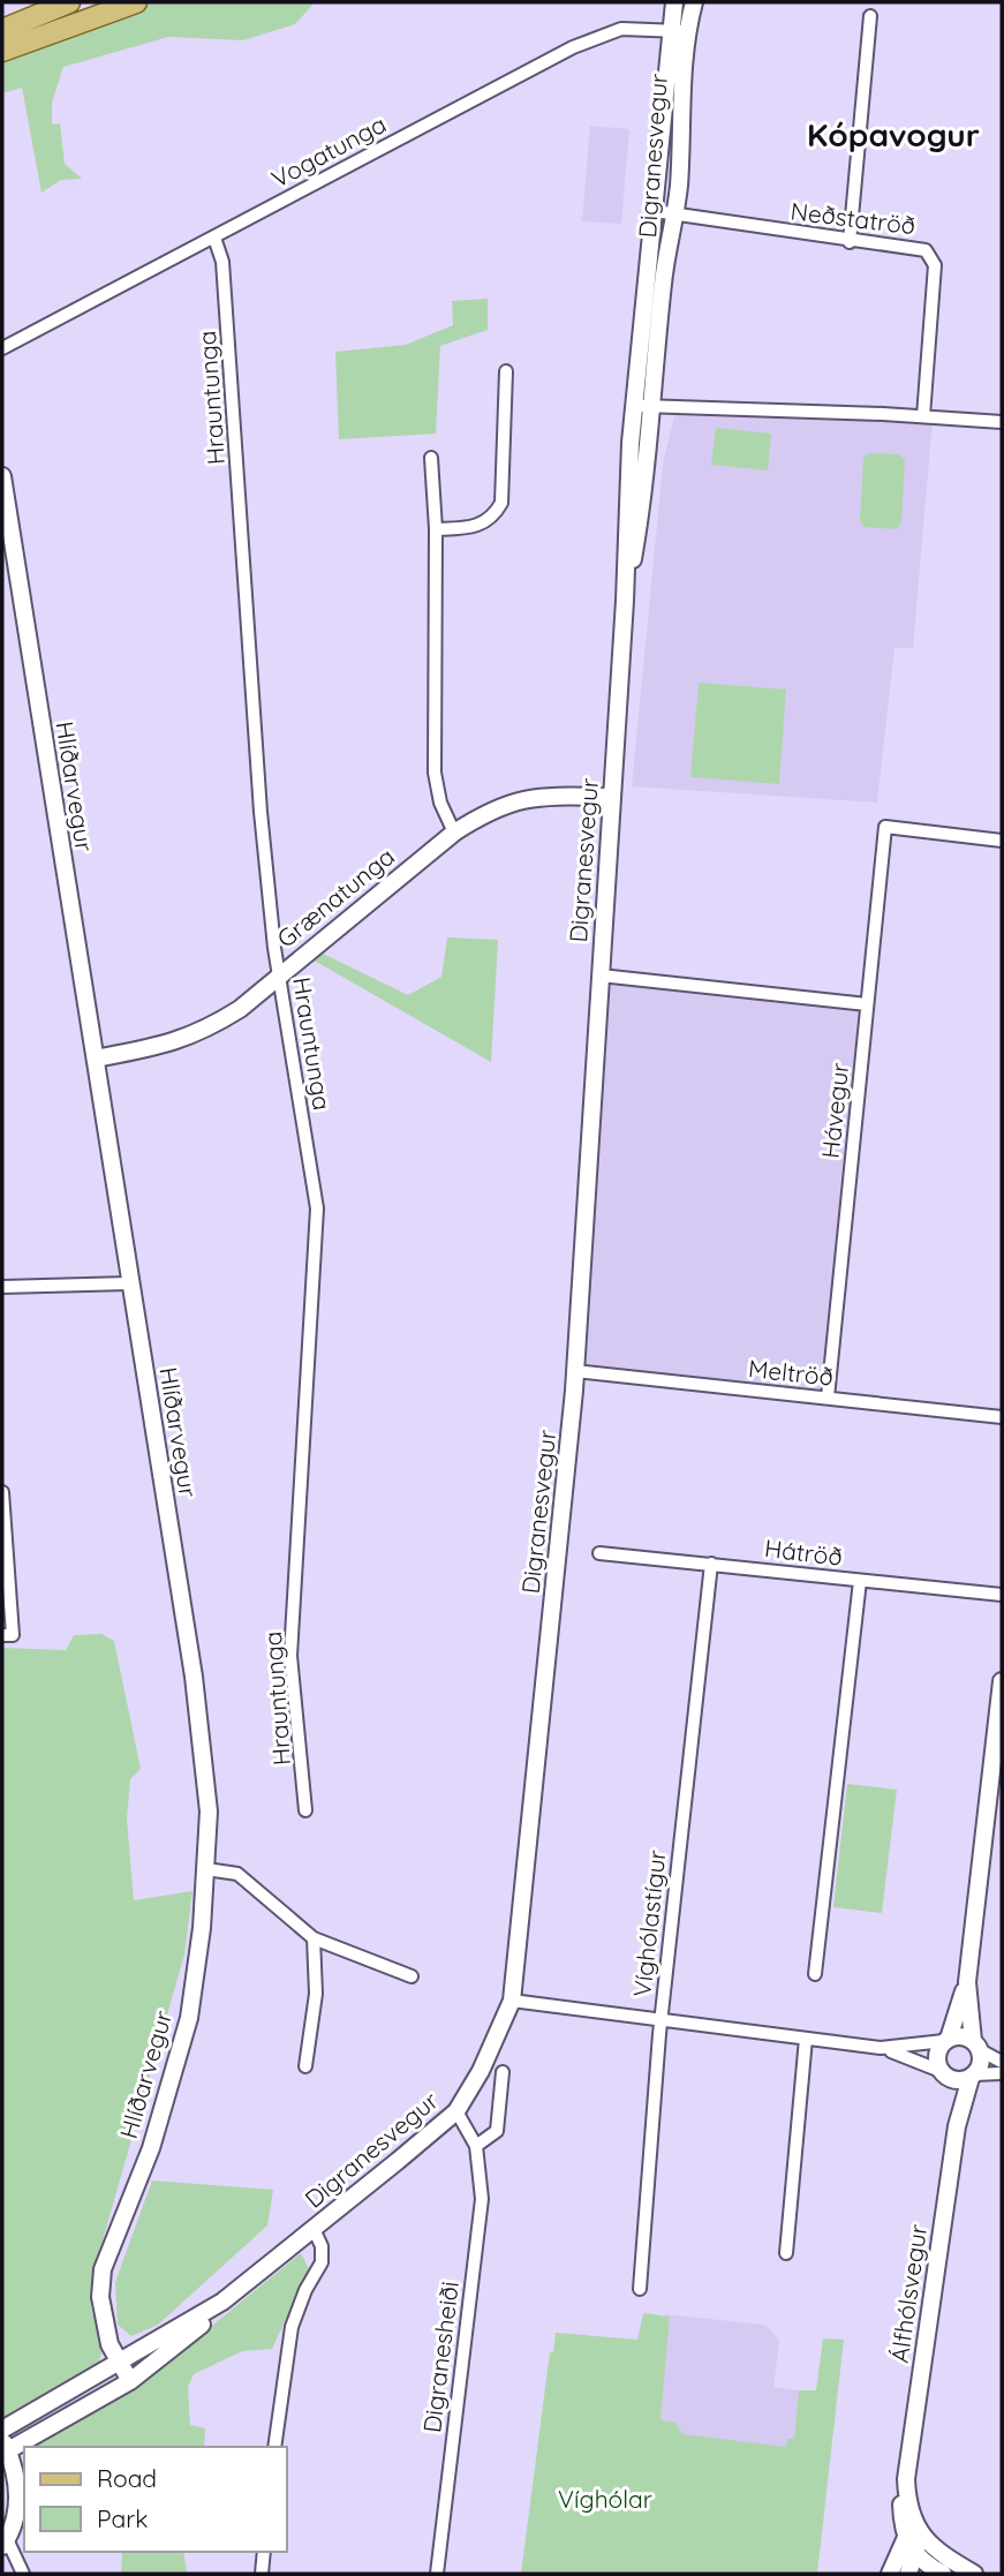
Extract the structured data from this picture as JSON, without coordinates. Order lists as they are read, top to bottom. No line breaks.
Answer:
{"streets":{"street":["Vogatunga","Digranesvegur","Neðstatröð","Hrauntunga","Hlíðarvegur","Grænatunga","Hávegur","Meltröð","Hátröð","Víghólastígur","Álfhólsvegur","Digranesheiði"]},"crossings":[["Vogatunga","Digranesvegur"],["Vogatunga","Hrauntunga"],["Digranesvegur","Neðstatröð"],["Digranesvegur","Hlíðarvegur"],["Digranesvegur","Grænatunga"],["Digranesvegur","Meltröð"],["Digranesvegur","Digranesheiði"],["Hrauntunga","Grænatunga"],["Hlíðarvegur","Grænatunga"],["Hávegur","Meltröð"],["Hátröð","Víghólastígur"]],"districts":["Kópavogur"],"parks":["Víghólar"],"legend":["Road","Park"]}
